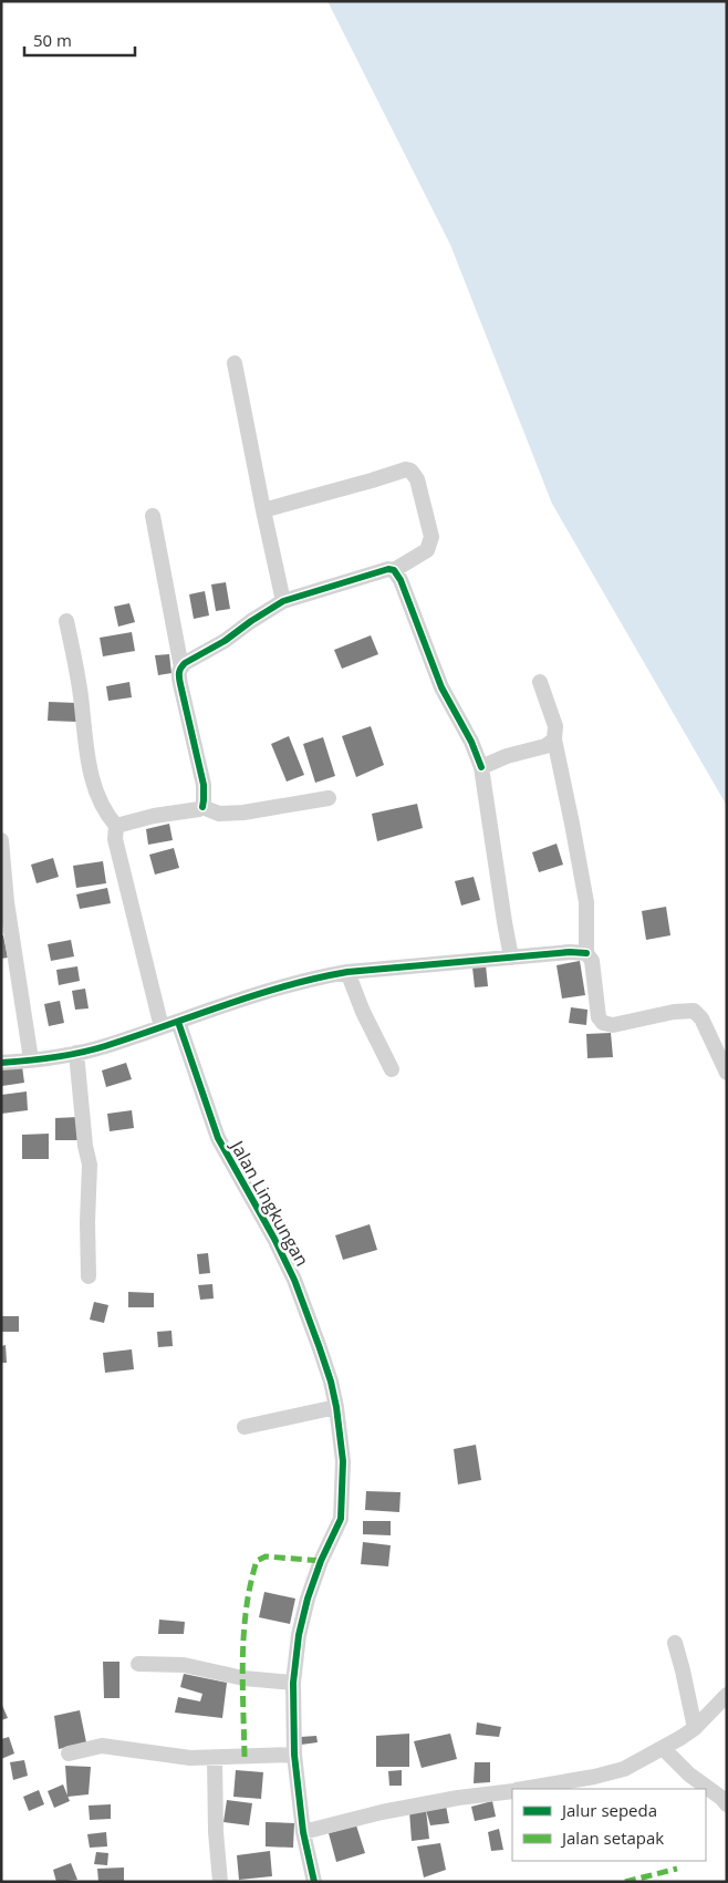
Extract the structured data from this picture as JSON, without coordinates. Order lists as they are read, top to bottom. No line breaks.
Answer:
{"streets":{"street":["Jalan Lingkungan"]},"legend":["Jalur sepeda","Jalan setapak"],"scale_bar":"50 m"}
